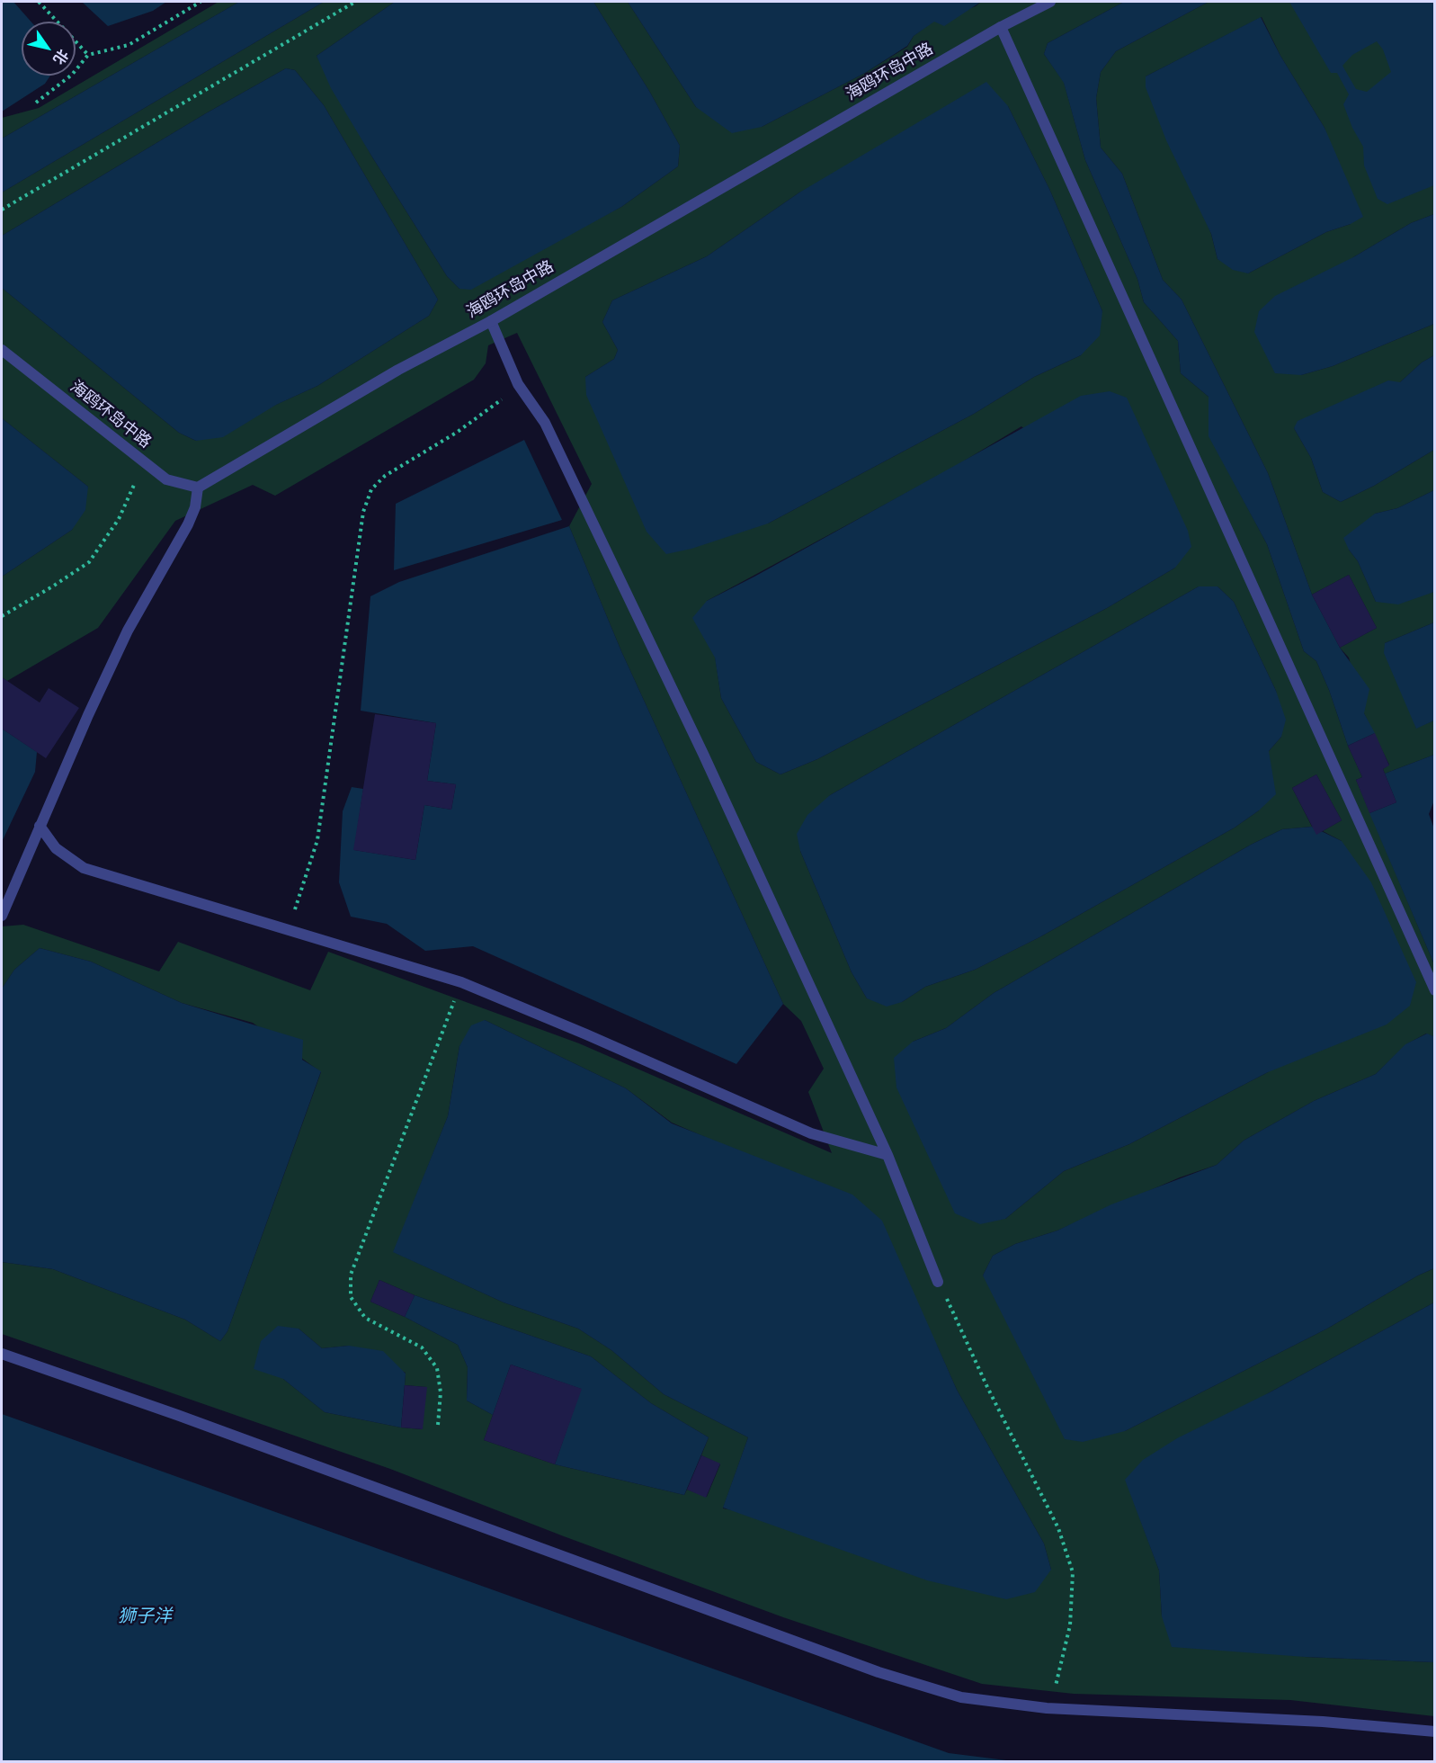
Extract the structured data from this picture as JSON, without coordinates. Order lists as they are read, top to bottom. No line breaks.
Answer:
{"streets":{"street":["海鸥环岛中路"]},"water":["狮子洋"],"north":"bottom right"}
